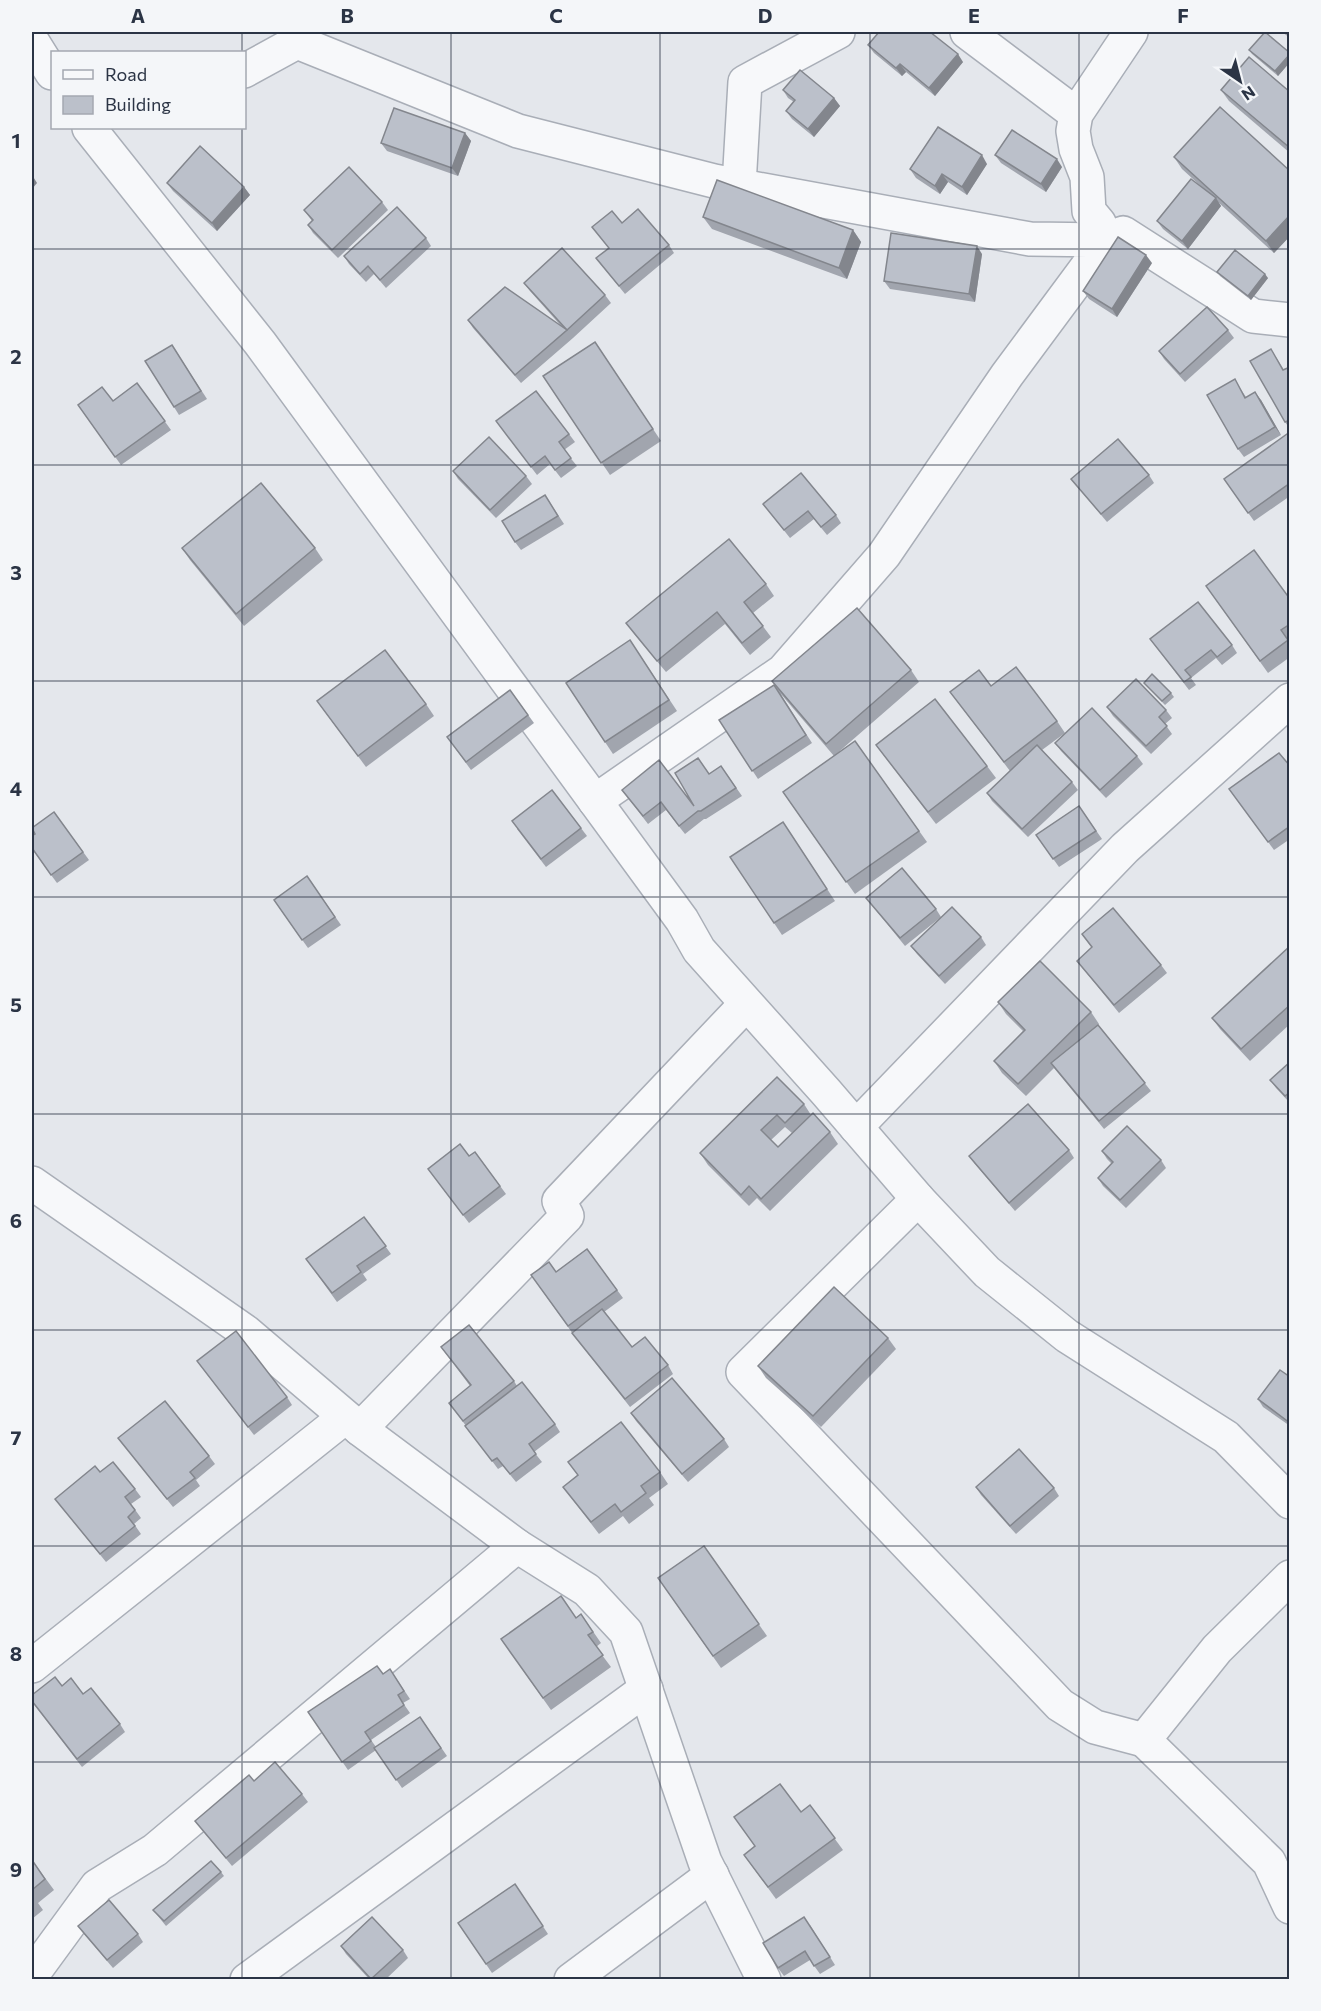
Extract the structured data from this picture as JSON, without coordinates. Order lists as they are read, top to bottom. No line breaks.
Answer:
{"legend":["Road","Building"],"north":"bottom right","grid":{"columns":["A","B","C","D","E","F"],"rows":["1","2","3","4","5","6","7","8","9"]}}
